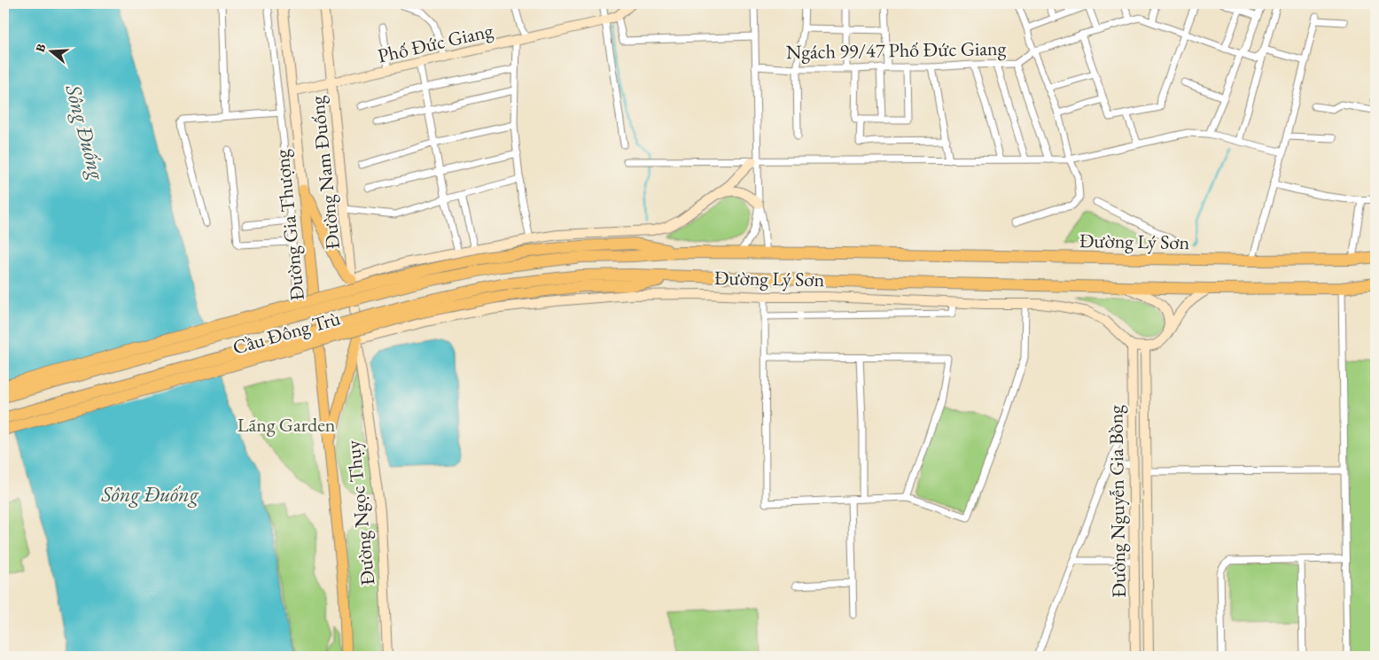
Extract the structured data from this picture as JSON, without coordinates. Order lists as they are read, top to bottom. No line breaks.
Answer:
{"streets":{"highway":["Đường Lý Sơn","Cầu Đông Trù"],"main road":["Đường Gia Thượng","Đường Ngọc Thụy"],"street":["Phố Đức Giang","Ngách 99/47 Phố Đức Giang","Đường Nam Đuống","Đường Nguyễn Gia Bồng"]},"crossings":[["Phố Đức Giang","Đường Nam Đuống"],["Phố Đức Giang","Đường Gia Thượng"],["Đường Nam Đuống","Đường Lý Sơn"],["Đường Nam Đuống","Đường Ngọc Thụy"],["Đường Gia Thượng","Đường Ngọc Thụy"],["Đường Lý Sơn","Cầu Đông Trù"],["Đường Lý Sơn","Đường Nguyễn Gia Bồng"],["Đường Lý Sơn","Đường Ngọc Thụy"]],"water":["Sông Đuống"],"parks":["Lãng Garden"],"north":"left"}
